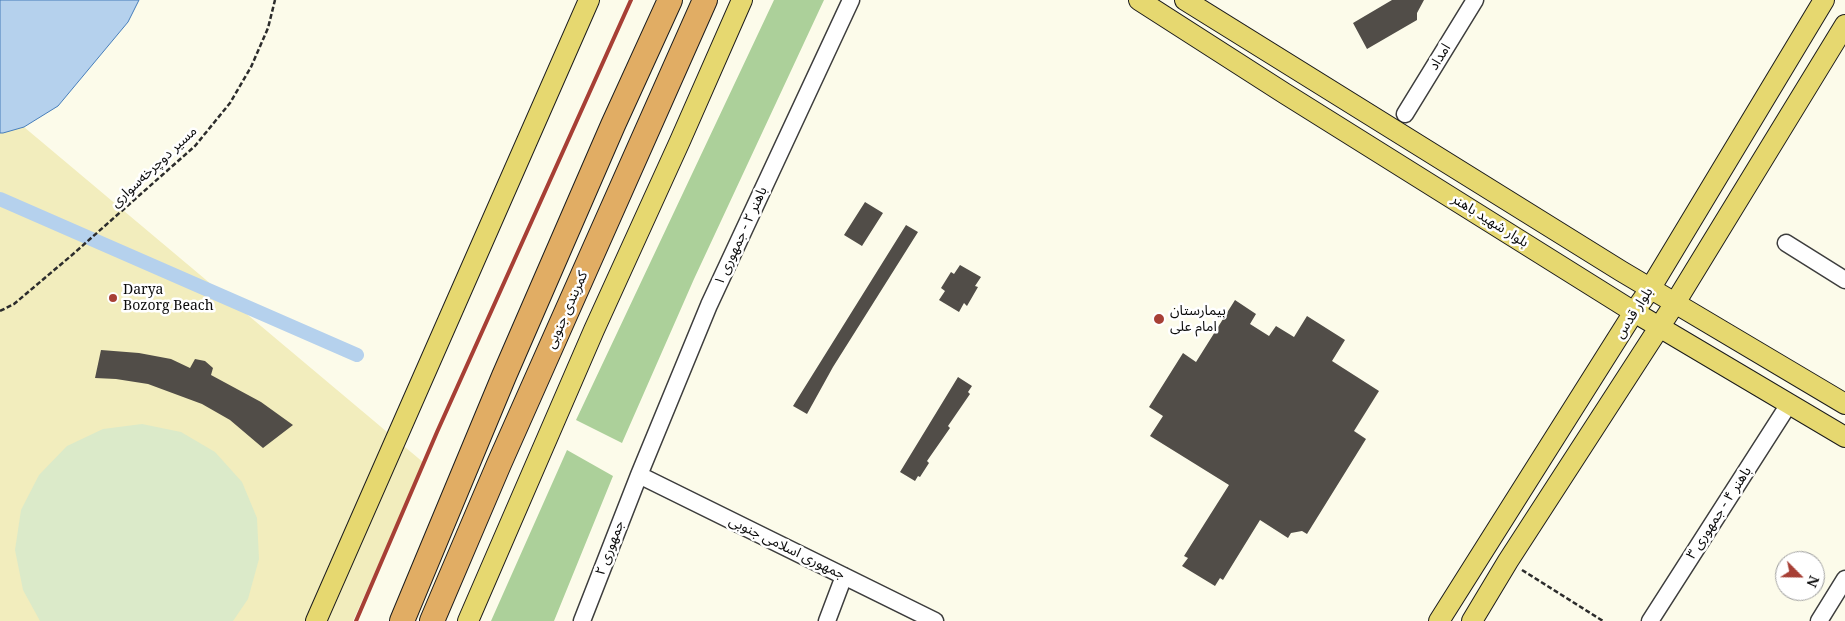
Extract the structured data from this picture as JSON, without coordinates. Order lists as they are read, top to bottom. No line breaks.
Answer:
{"streets":{"highway":["کمربندی جنوبی"],"main road":["بلوار شهید باهنر","بلوار قدس"],"street":["امداد","باهنر ۲ - جمهوری ۱","باهنر ۴ - جمهوری ۳","جمهوری ۲","جمهوری اسلامی جنوبی"],"path":["مسیر دوچرخه‌سواری"]},"crossings":[["بلوار شهید باهنر","بلوار قدس"],["بلوار شهید باهنر","باهنر ۴ - جمهوری ۳"],["باهنر ۲ - جمهوری ۱","جمهوری ۲"],["باهنر ۲ - جمهوری ۱","جمهوری اسلامی جنوبی"],["جمهوری ۲","جمهوری اسلامی جنوبی"]],"places":["Darya Bozorg Beach","بیمارستان امام علی"],"north":"bottom right"}
